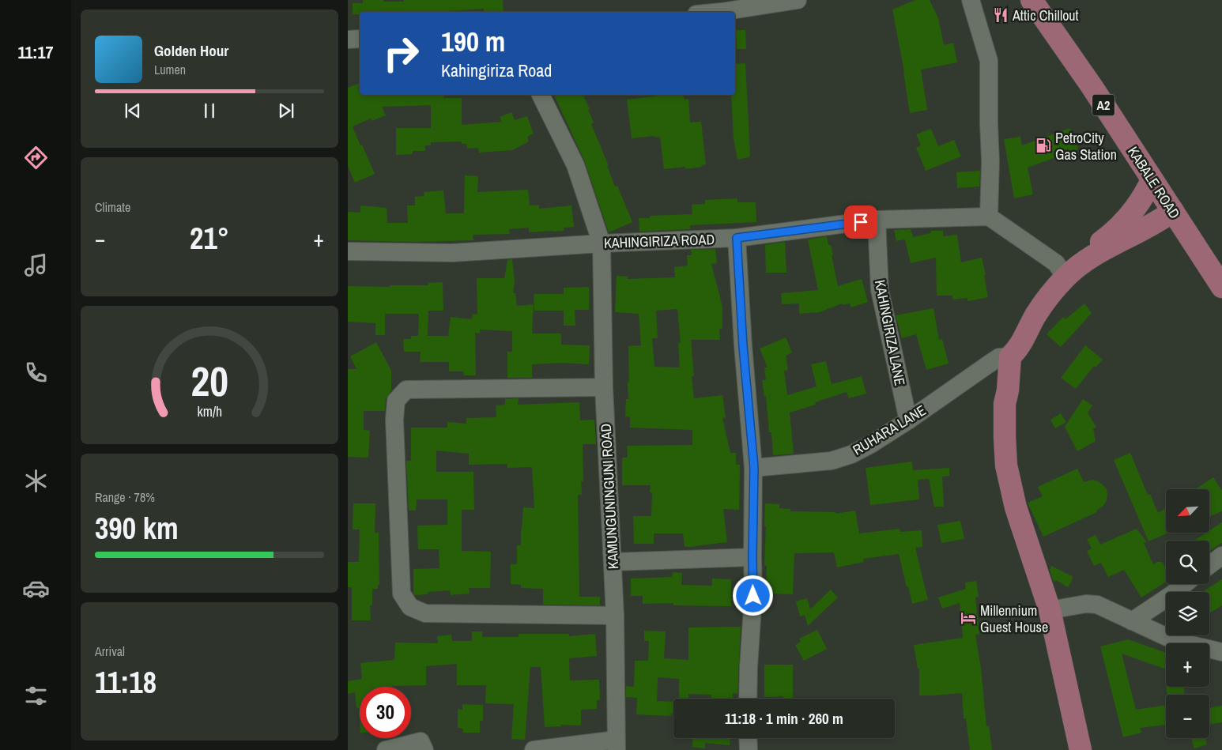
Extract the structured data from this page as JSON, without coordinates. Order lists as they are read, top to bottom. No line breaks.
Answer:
{"streets":{"main road":["A2","KABALE ROAD"],"street":["KAHINGIRIZA ROAD","KAHINGIRIZA LANE","RUHARA LANE","KAMUNGUNINGUNI ROAD"]},"crossings":[["KAHINGIRIZA ROAD","KAHINGIRIZA LANE"],["KAHINGIRIZA ROAD","KAMUNGUNINGUNI ROAD"],["KAHINGIRIZA LANE","RUHARA LANE"]],"places":{"restaurant":["Attic Chillout"],"fuel station":["PetroCity Gas Station"],"hotel":["Millennium Guest House"]},"north":"bottom left","page":{"tabs":"11:17","turn":["190 m","Kahingiriza Road"],"song":["Golden Hour","Lumen"],"tile":["Climate",["Range · 78%","390 km"],["Arrival","11:18"]],"heat":["−","21°","+"],"map_buttons":["+","−"],"limit":"30","trip":"11:18 · 1 min · 260 m","gauge":["20","km/h"]}}
